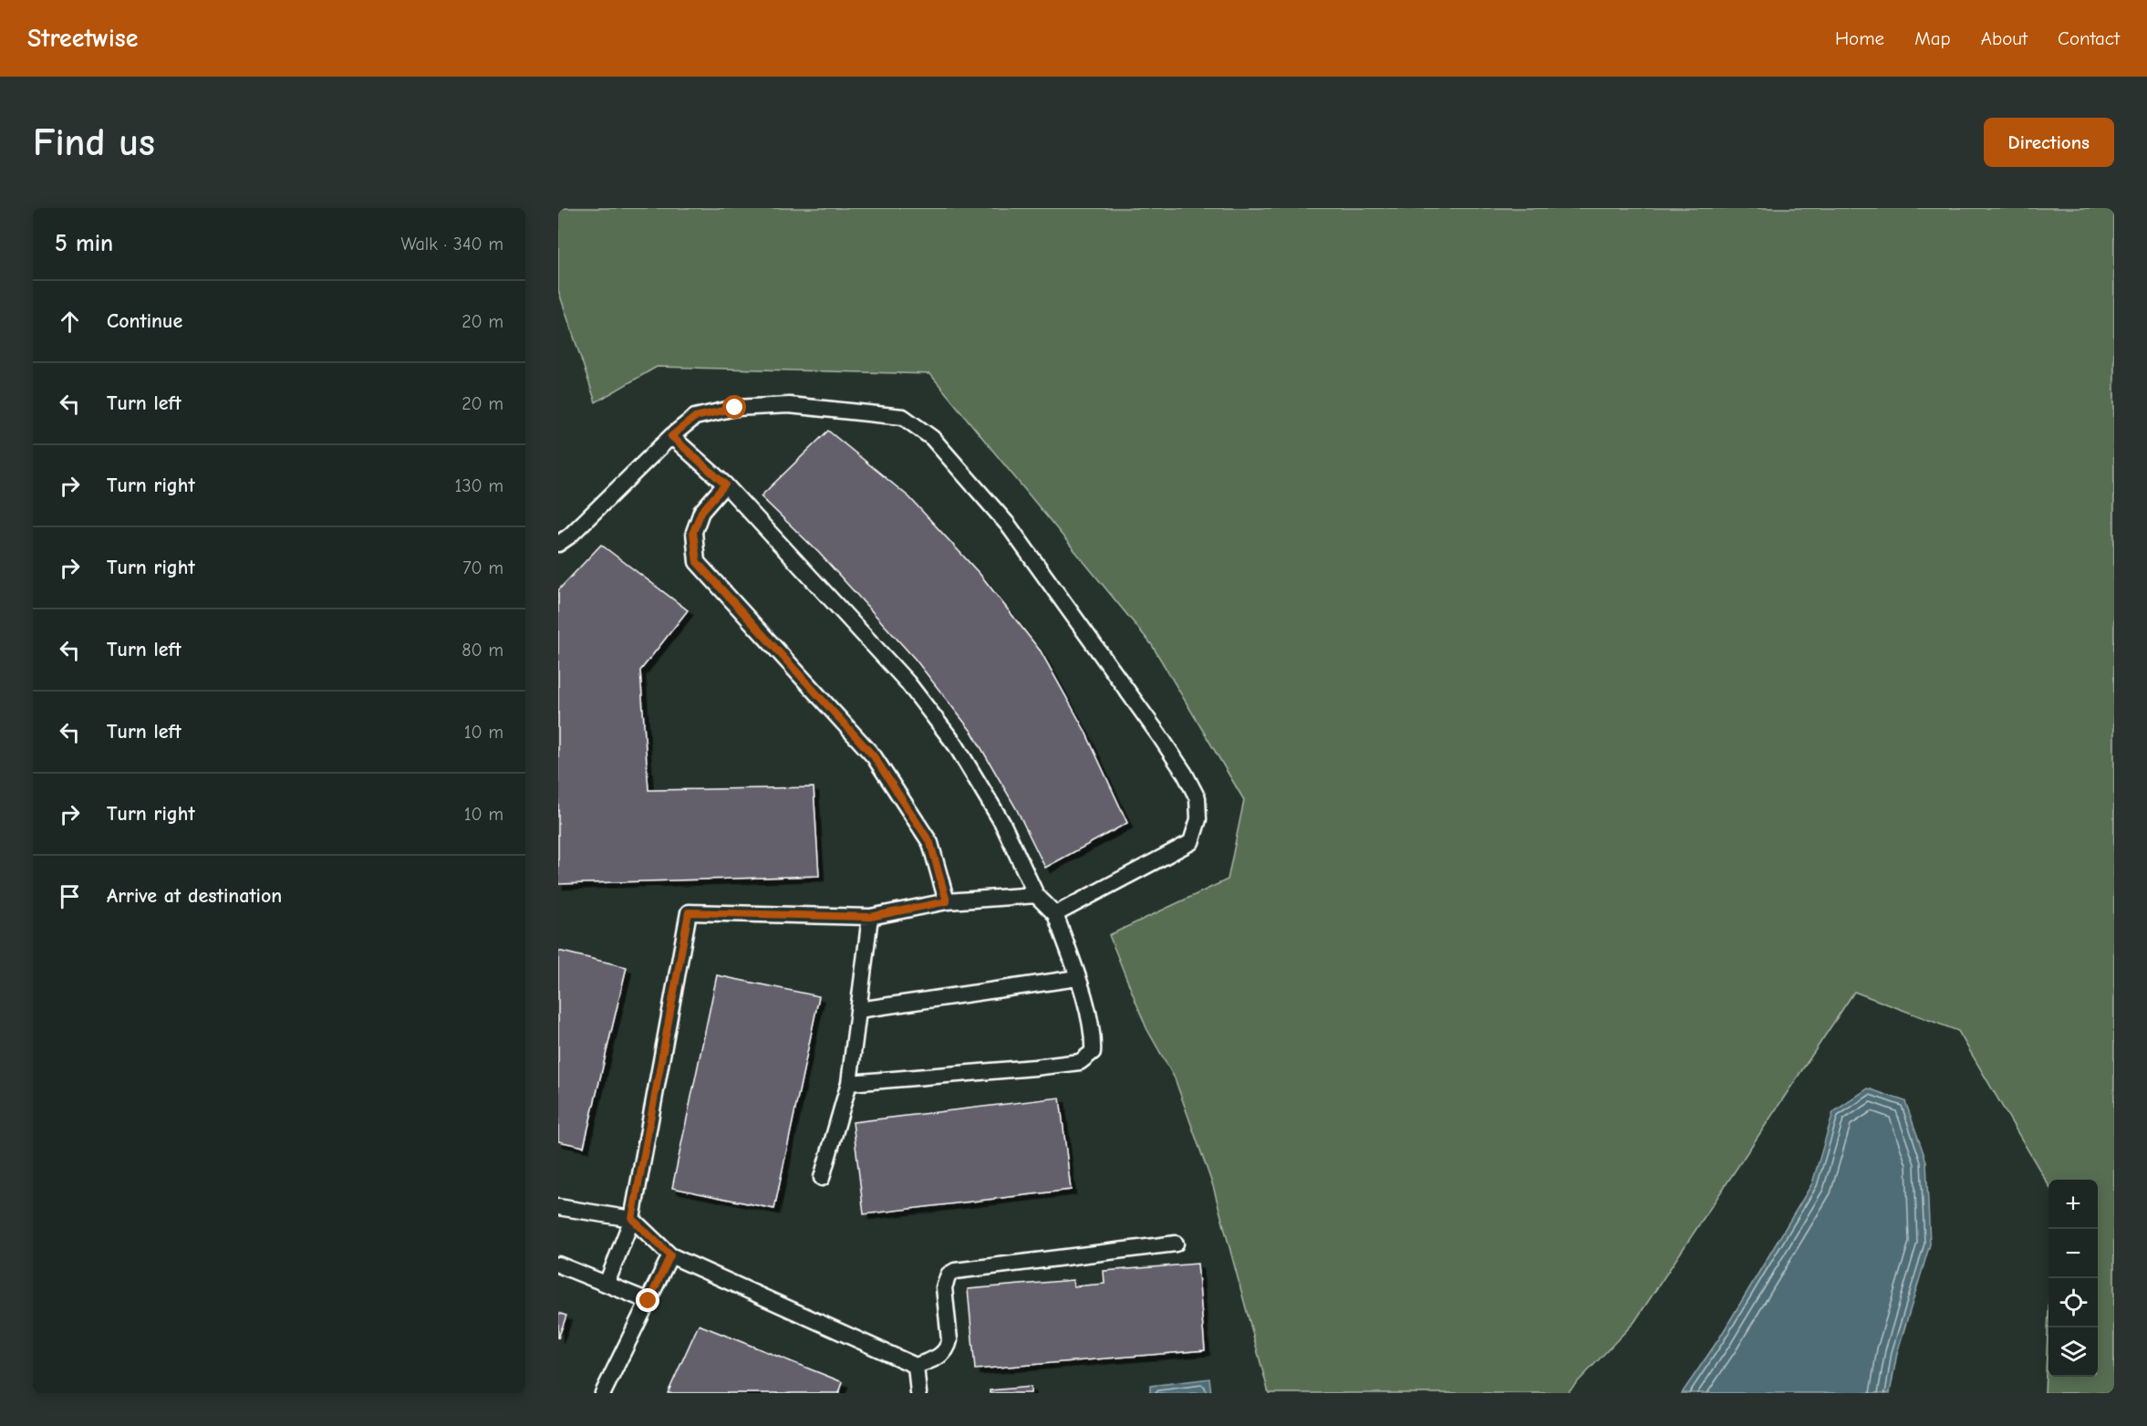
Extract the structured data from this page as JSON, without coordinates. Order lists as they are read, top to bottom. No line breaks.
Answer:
{"page":{"header":"Streetwise","nav":["Home","Map","About","Contact"],"buttons":"Directions","title":"Find us","heading":["5 min","Walk · 340 m"],"list":[["Continue","20 m"],["Turn left","20 m"],["Turn right","130 m"],["Turn right","70 m"],["Turn left","80 m"],["Turn left","10 m"],["Turn right","10 m"],"Arrive at destination"],"map_buttons":["+","−"]}}
